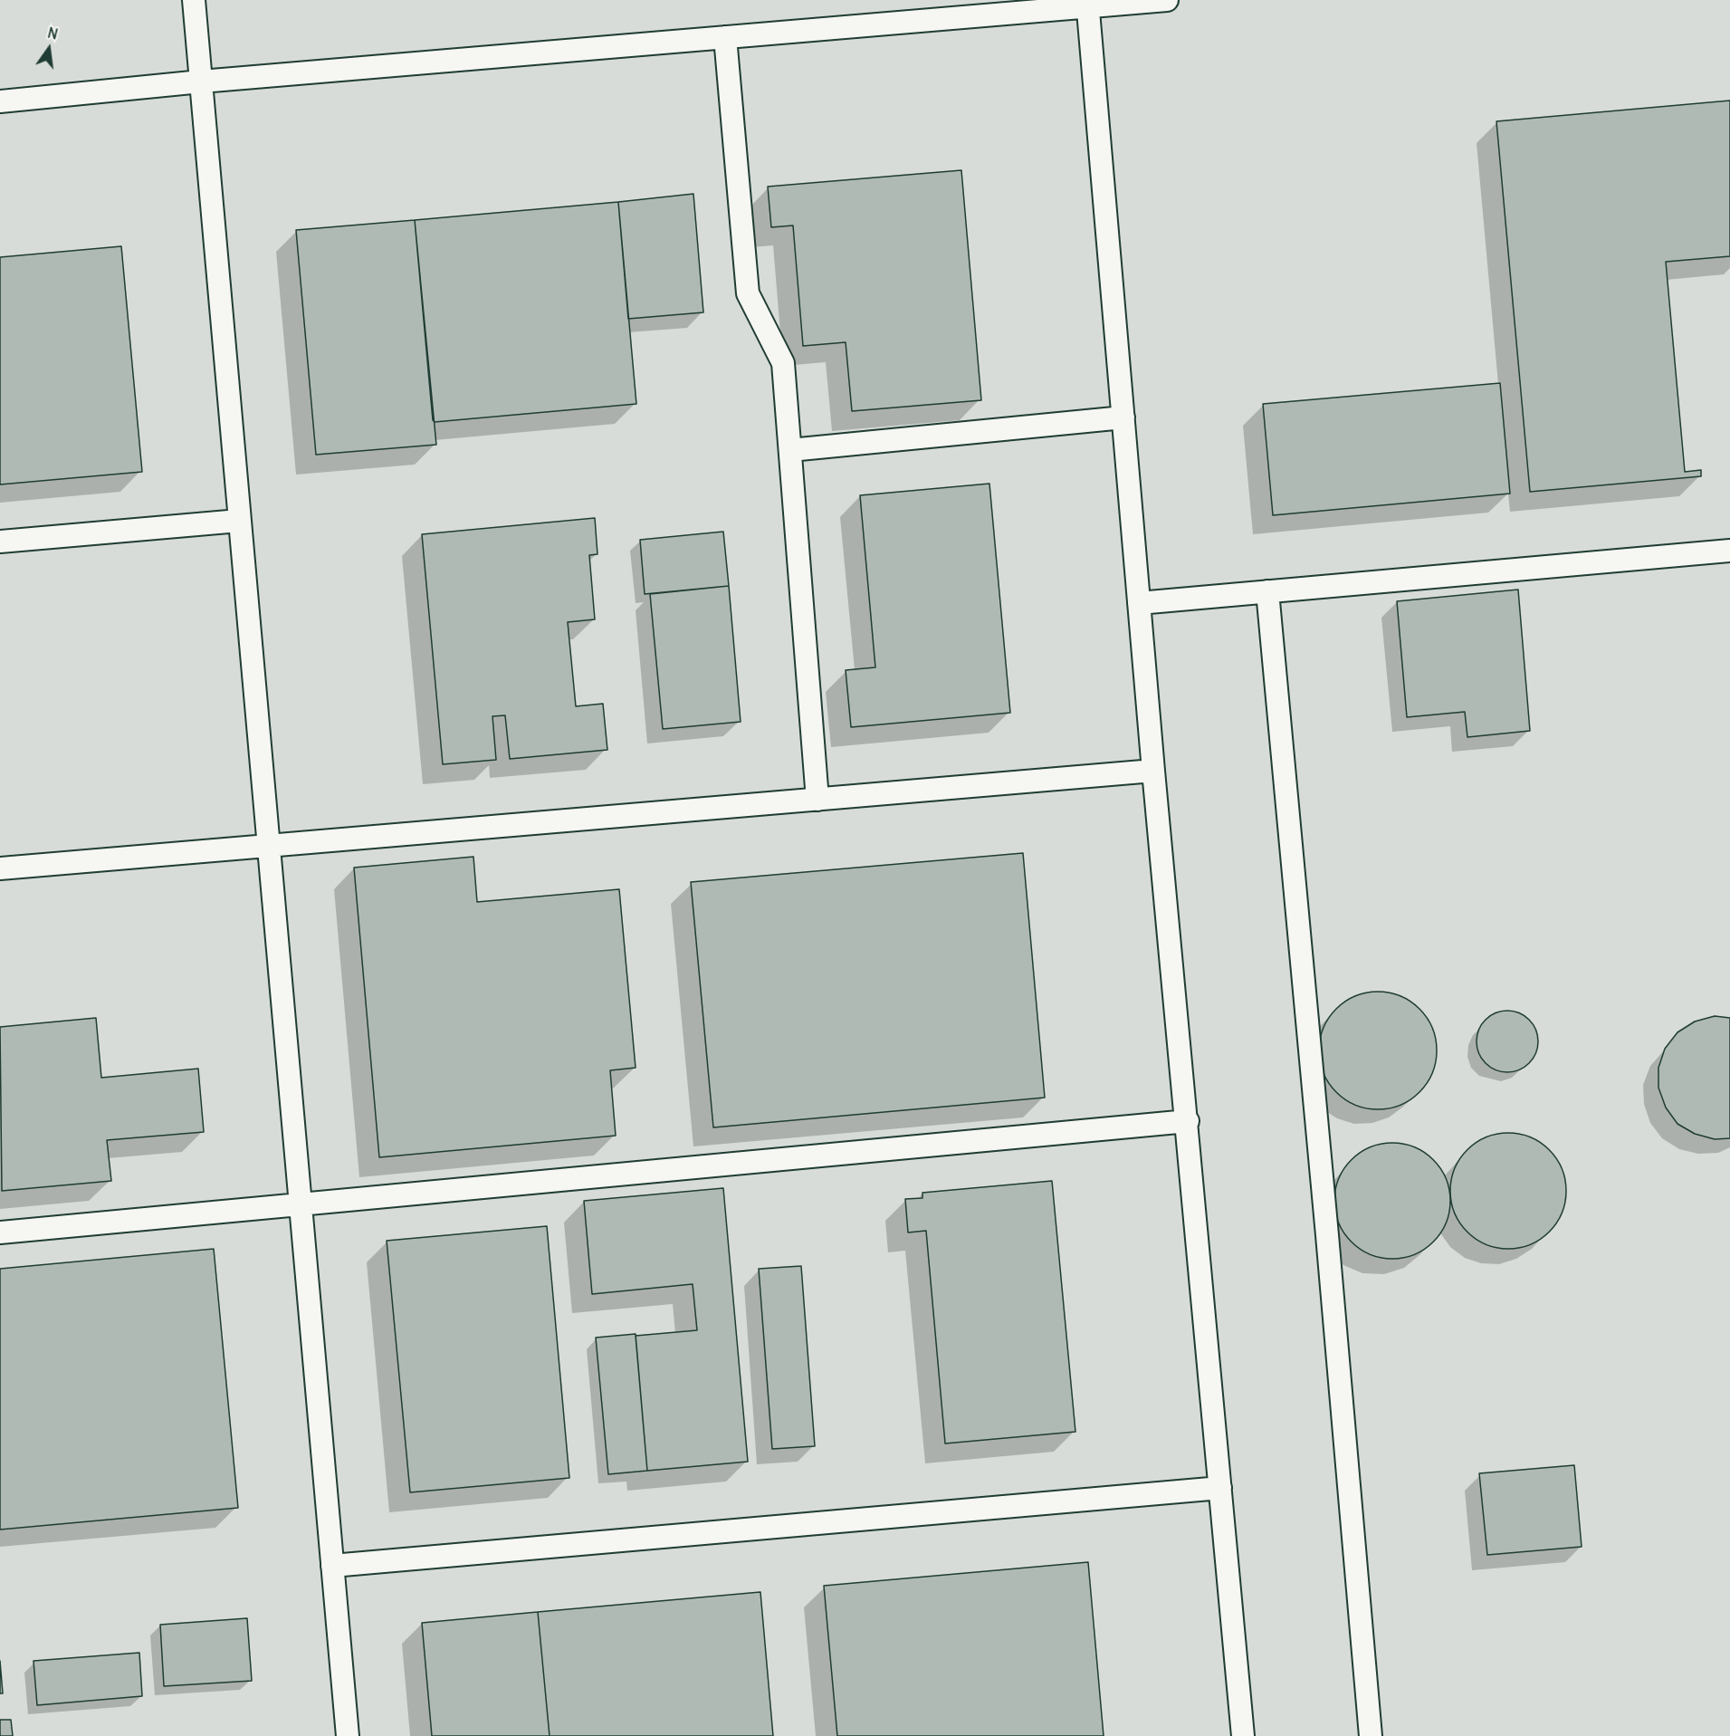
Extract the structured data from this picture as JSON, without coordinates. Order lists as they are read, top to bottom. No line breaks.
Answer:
{"north":"top"}
